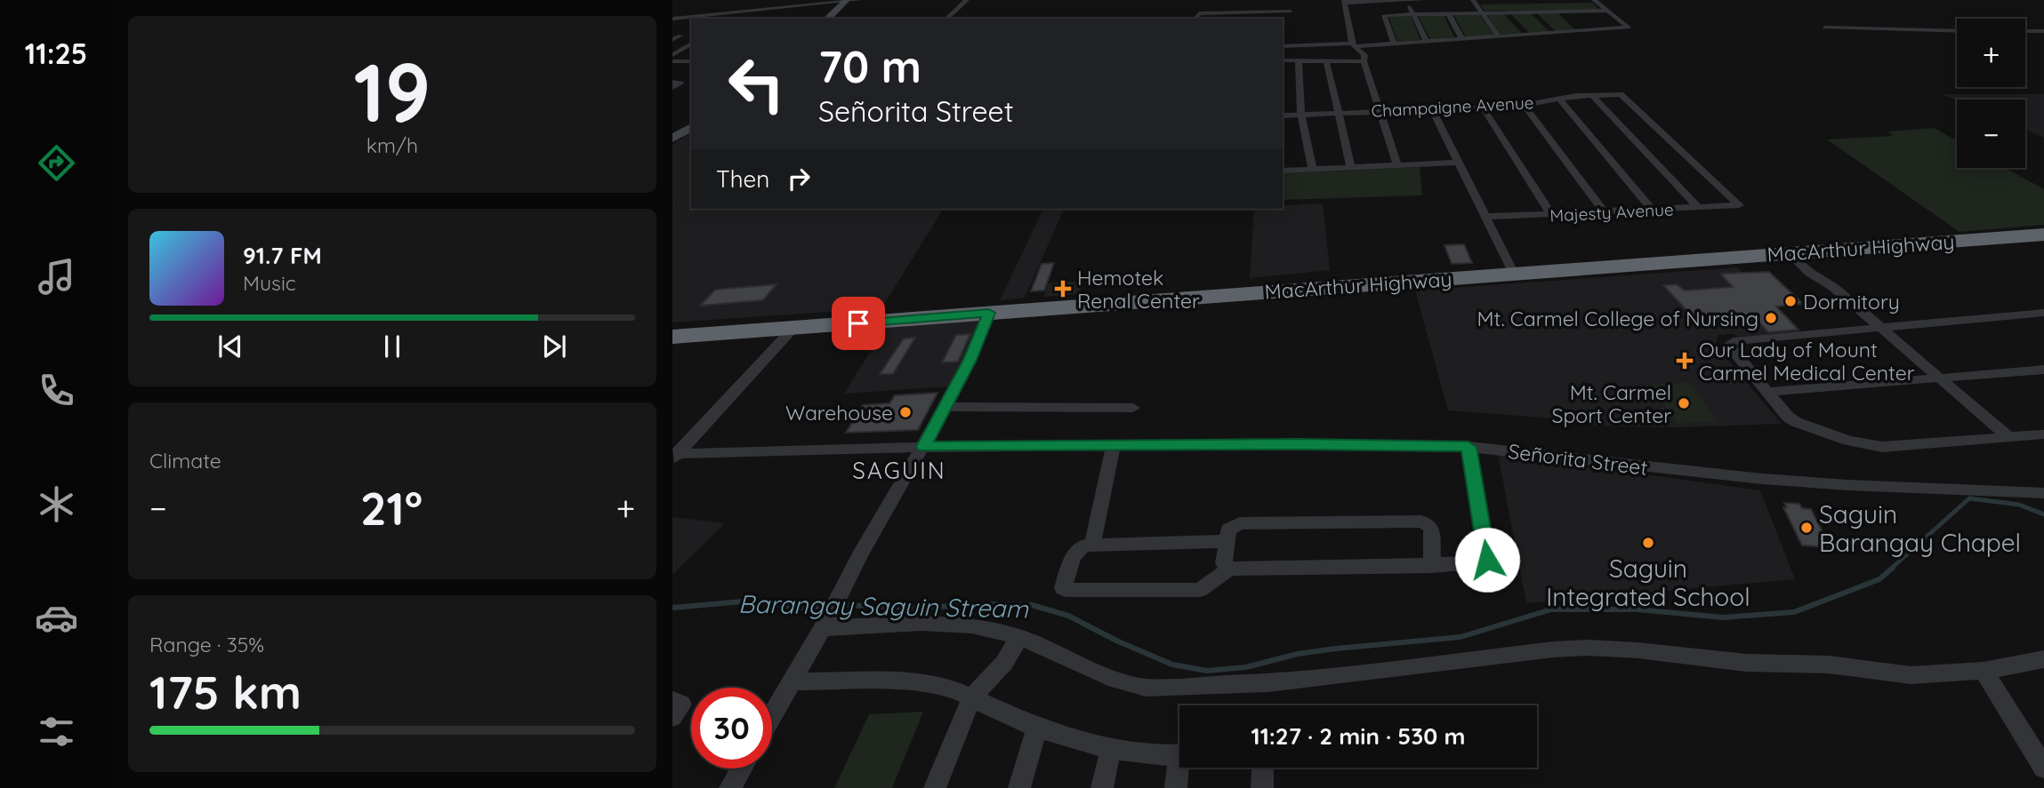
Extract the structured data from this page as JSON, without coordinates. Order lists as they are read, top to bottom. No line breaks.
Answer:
{"streets":{"highway":["MacArthur Highway"],"street":["Champaigne Avenue","Majesty Avenue","Señorita Street"]},"crossings":[["Champaigne Avenue","Majesty Avenue"]],"districts":["SAGUIN"],"water":["Barangay Saguin Stream"],"places":{"health":["Hemotek Renal Center","Our Lady of Mount Carmel Medical Center"],"other":["Dormitory","Mt. Carmel College of Nursing","Mt. Carmel Sport Center","Warehouse","Saguin Barangay Chapel","Saguin Integrated School"]},"page":{"tabs":"11:25","tile":[["19","km/h"],"Climate",["Range · 35%","175 km"]],"map_buttons":["+","−"],"turn":["70 m","Señorita Street"],"then":"Then","song":["91.7 FM","Music"],"heat":["−","21°","+"],"limit":"30","trip":"11:27 · 2 min · 530 m"}}
